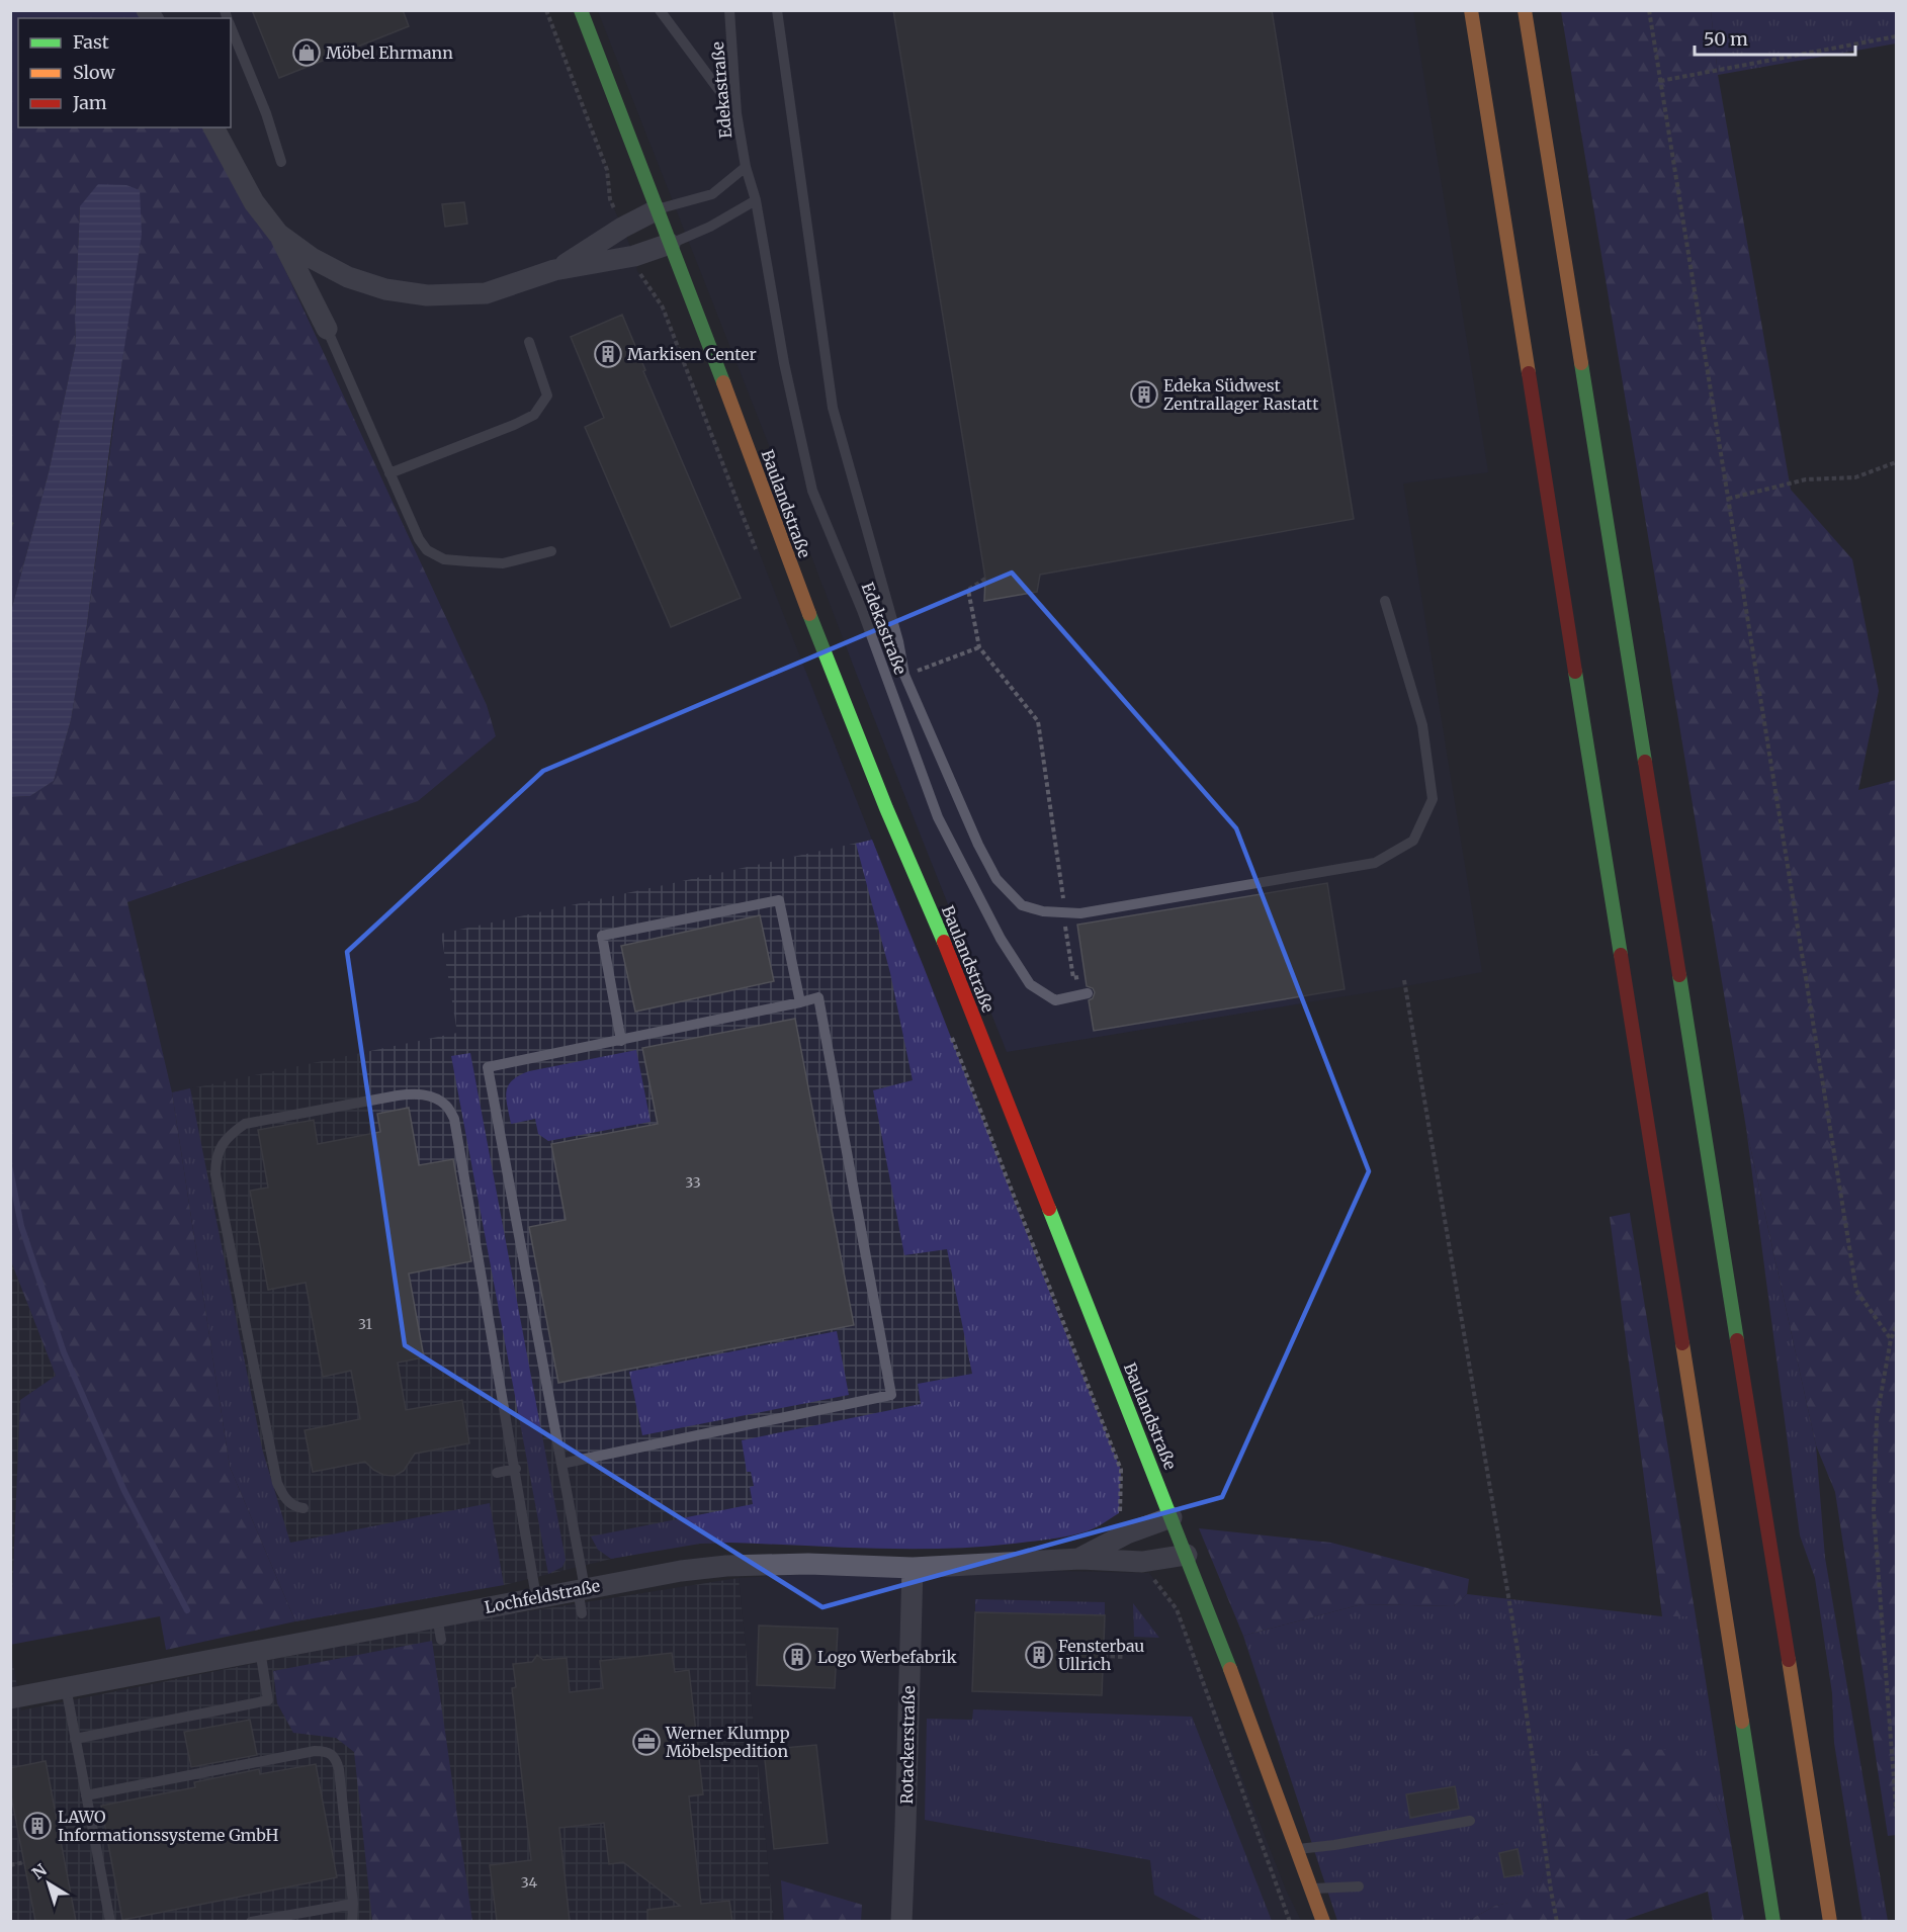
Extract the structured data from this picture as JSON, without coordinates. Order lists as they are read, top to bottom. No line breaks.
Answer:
{"streets":{"main road":["Baulandstraße"],"street":["Lochfeldstraße","Rotackerstraße"],"lane":["Edekastraße"]},"crossings":[["Baulandstraße","Lochfeldstraße"],["Lochfeldstraße","Rotackerstraße"]],"places":{"shop":["Möbel Ehrmann"],"building":["Markisen Center","Edeka Südwest Zentrallager Rastatt","Fensterbau Ullrich","Logo Werbefabrik","LAWO Informationssysteme GmbH"],"office":["Werner Klumpp Möbelspedition"]},"house_numbers":["33","31","34"],"legend":["Fast","Slow","Jam"],"scale_bar":"50 m","north":"top left"}
